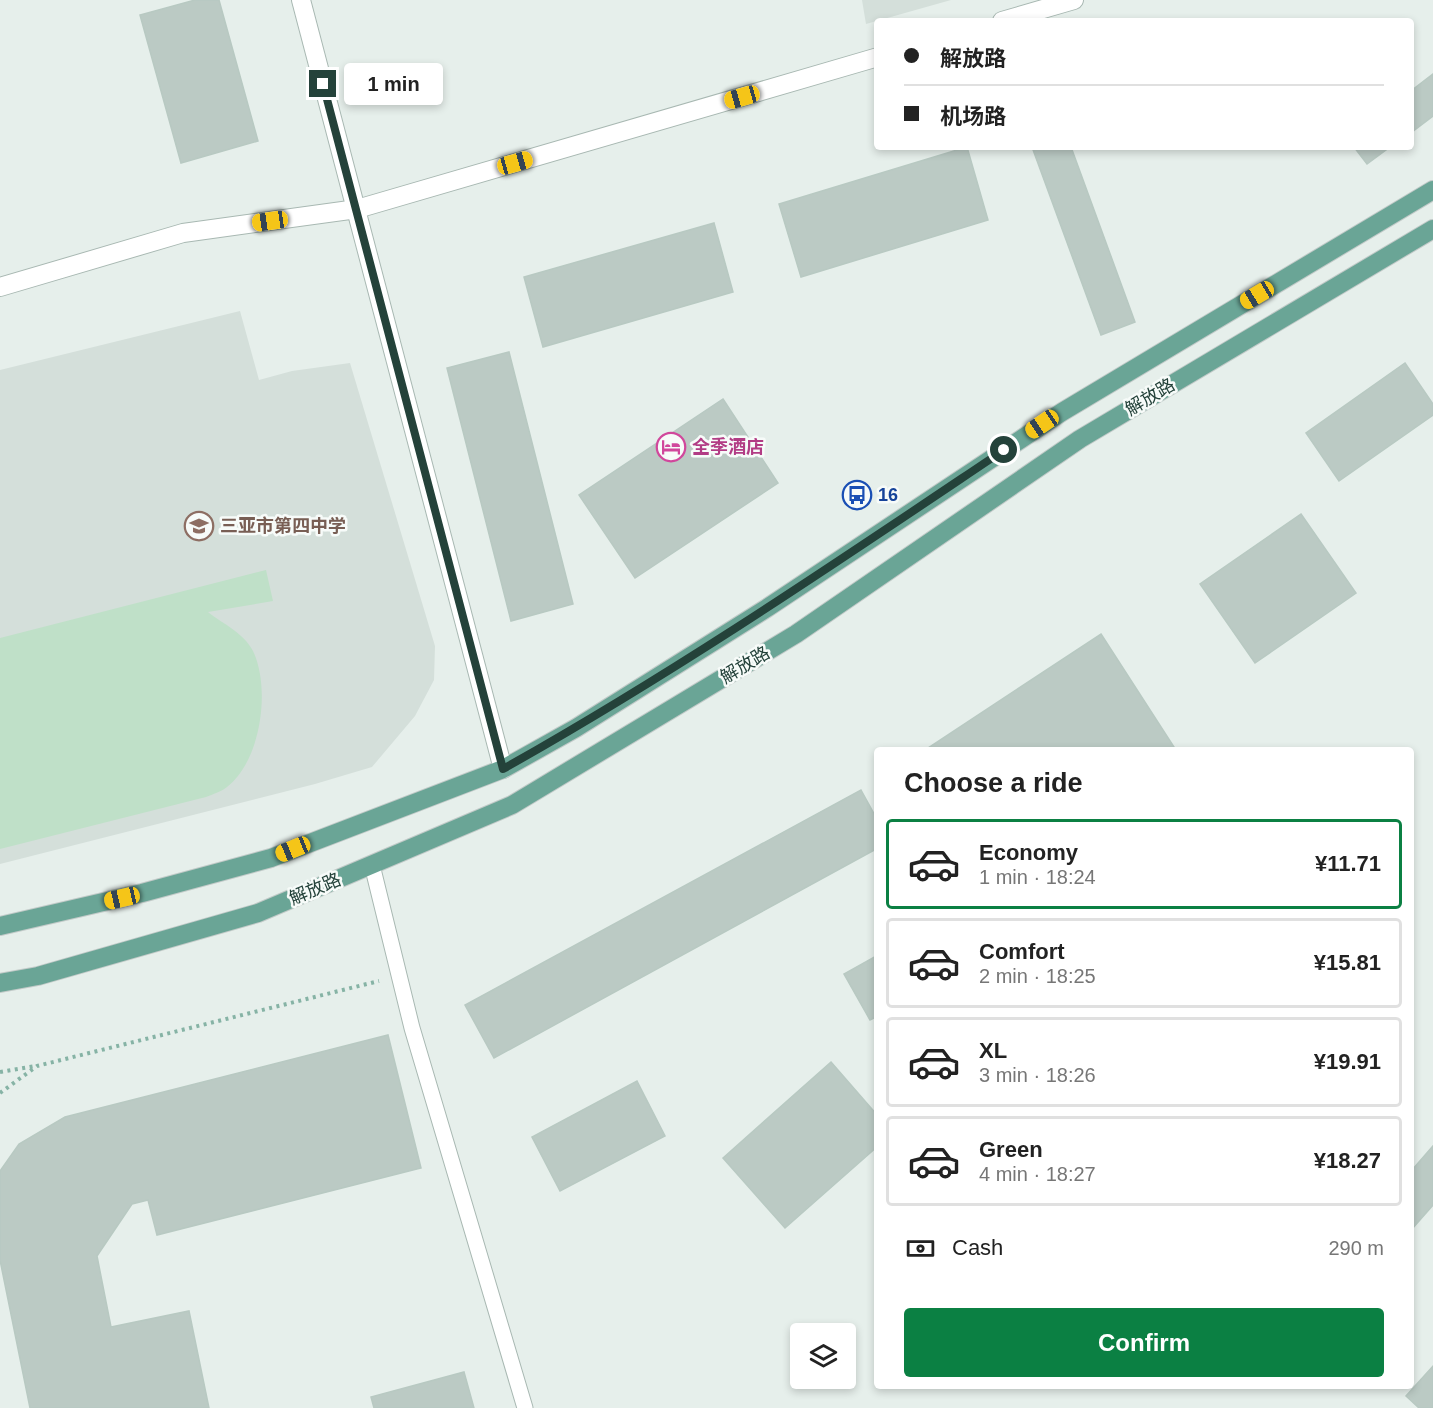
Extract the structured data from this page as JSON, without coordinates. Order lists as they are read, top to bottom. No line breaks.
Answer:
{"streets":{"main road":["解放路"]},"places":{"hotel":["全季酒店"],"bus stop":["16"],"school or university":["三亚市第四中学"]},"page":{"banner":["解放路","机场路"],"bubble":"1 min","heading":"Choose a ride","list":[{"name":"Economy","note":"1 min · 18:24","value":"¥11.71"},{"name":"Comfort","note":"2 min · 18:25","value":"¥15.81"},{"name":"XL","note":"3 min · 18:26","value":"¥19.91"},{"name":"Green","note":"4 min · 18:27","value":"¥18.27"}],"pay":["Cash","290 m"],"buttons":"Confirm"}}
